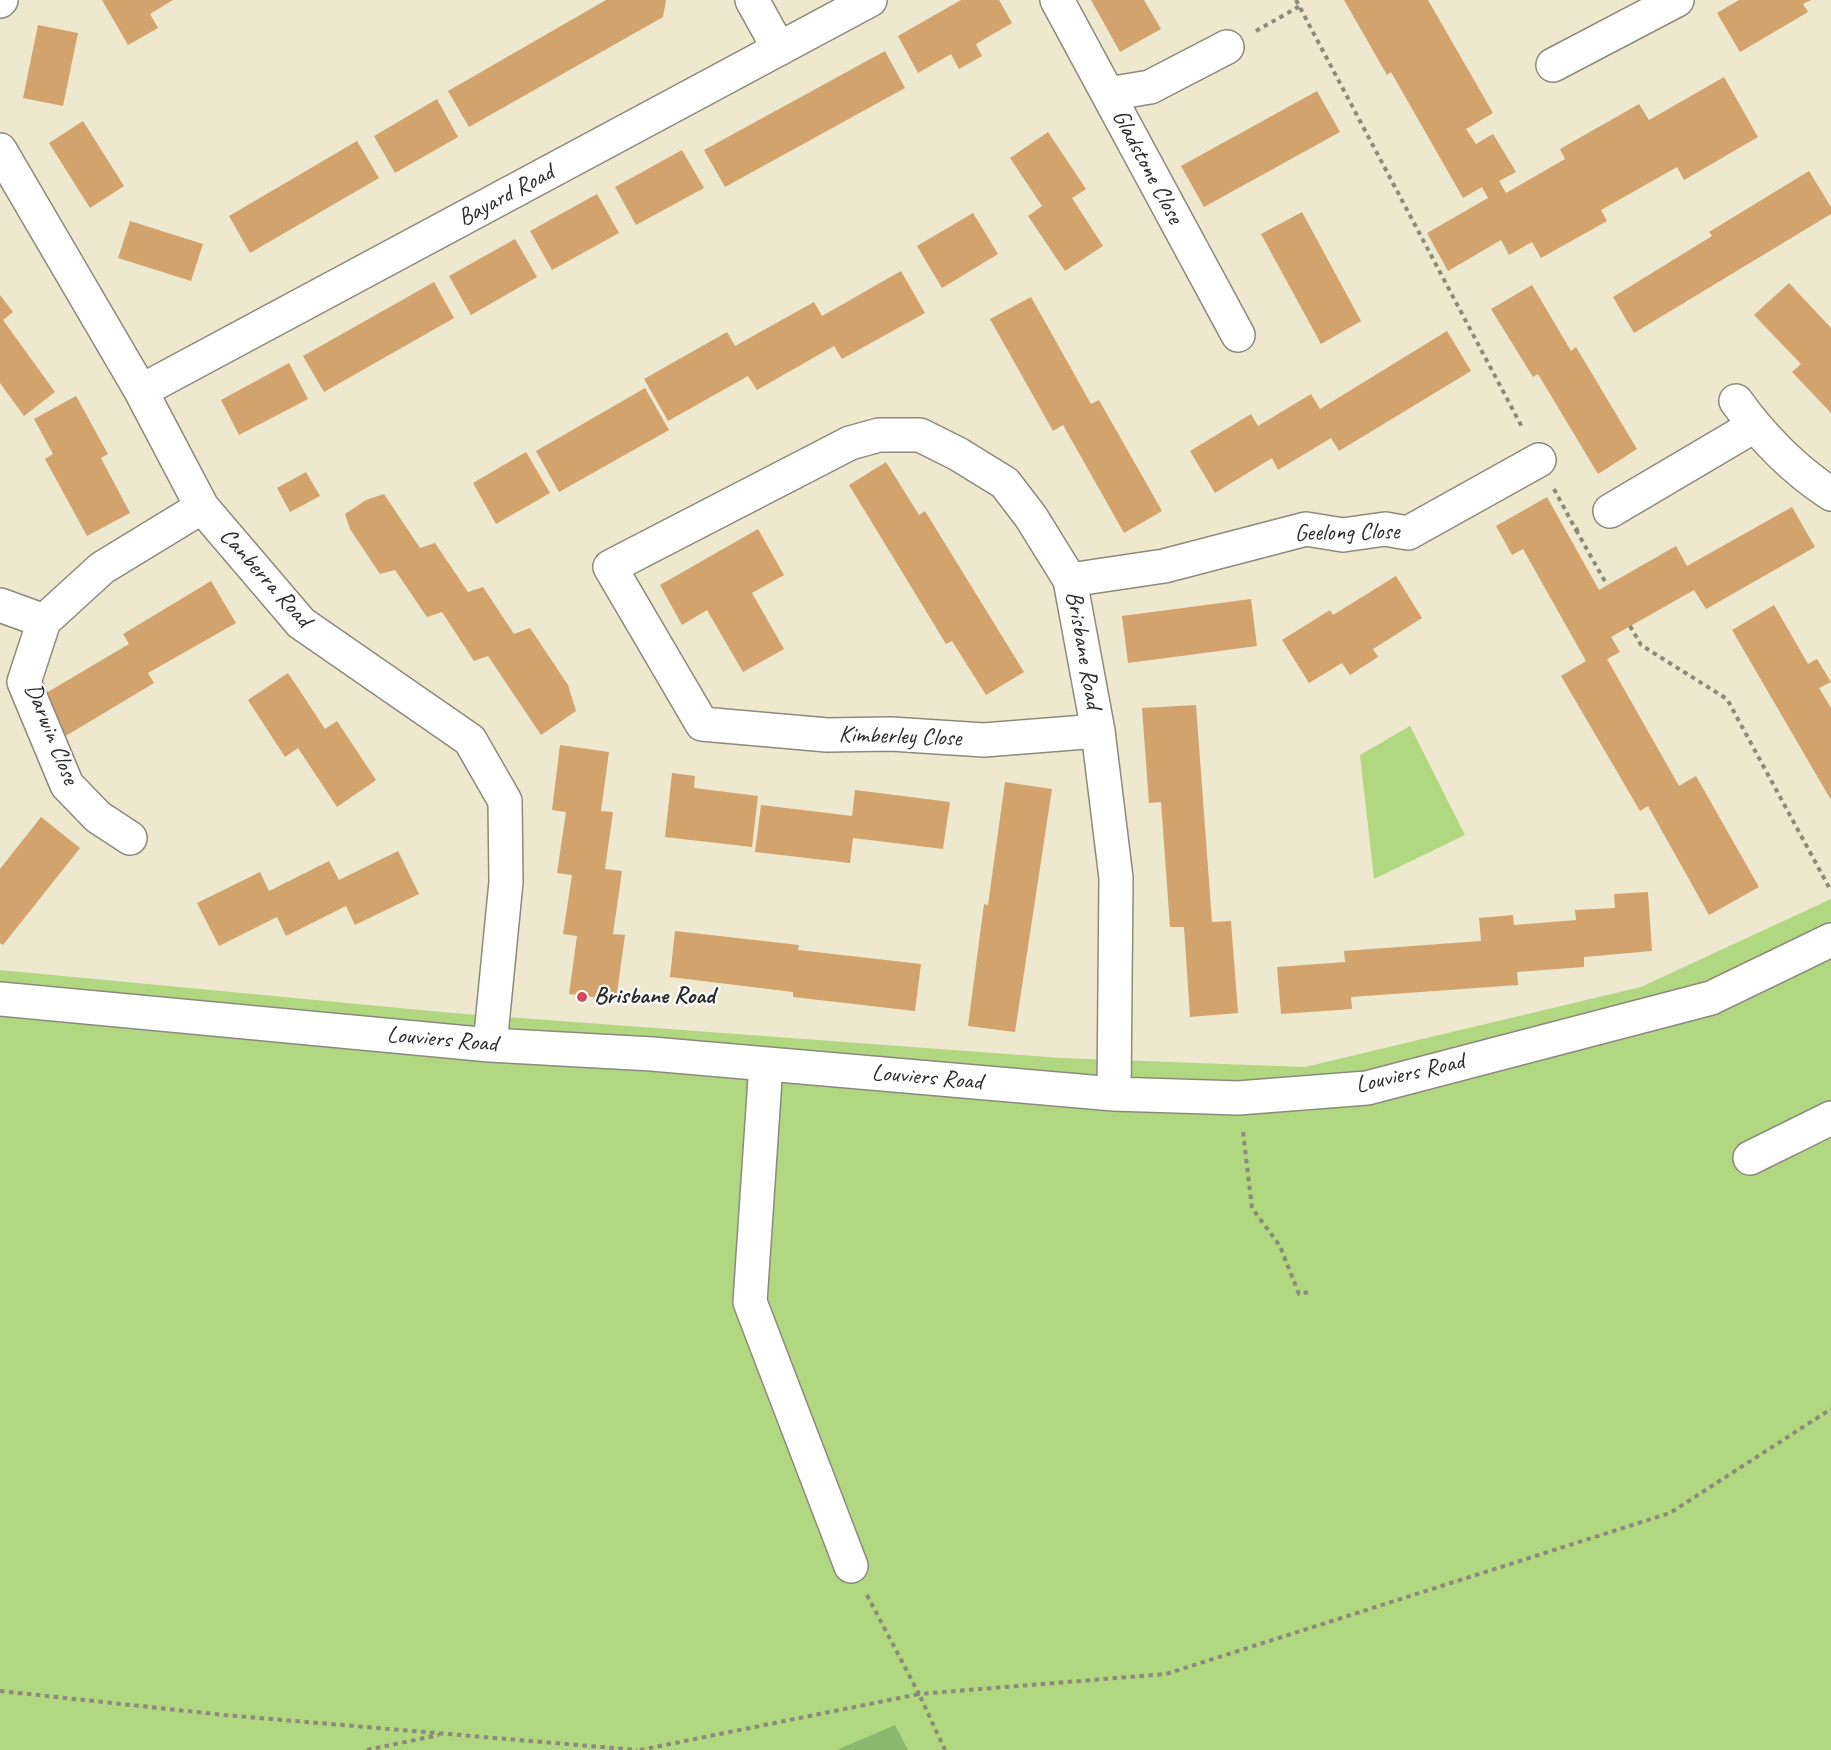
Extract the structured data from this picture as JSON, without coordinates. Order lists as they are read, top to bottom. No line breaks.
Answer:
{"streets":{"street":["Gladstone Close","Bayard Road","Geelong Close","Canberra Road","Brisbane Road","Darwin Close","Kimberley Close","Louviers Road"]},"crossings":[["Bayard Road","Canberra Road"],["Geelong Close","Brisbane Road"],["Canberra Road","Darwin Close"],["Canberra Road","Louviers Road"],["Brisbane Road","Kimberley Close"],["Brisbane Road","Louviers Road"]],"places":["Brisbane Road"]}
